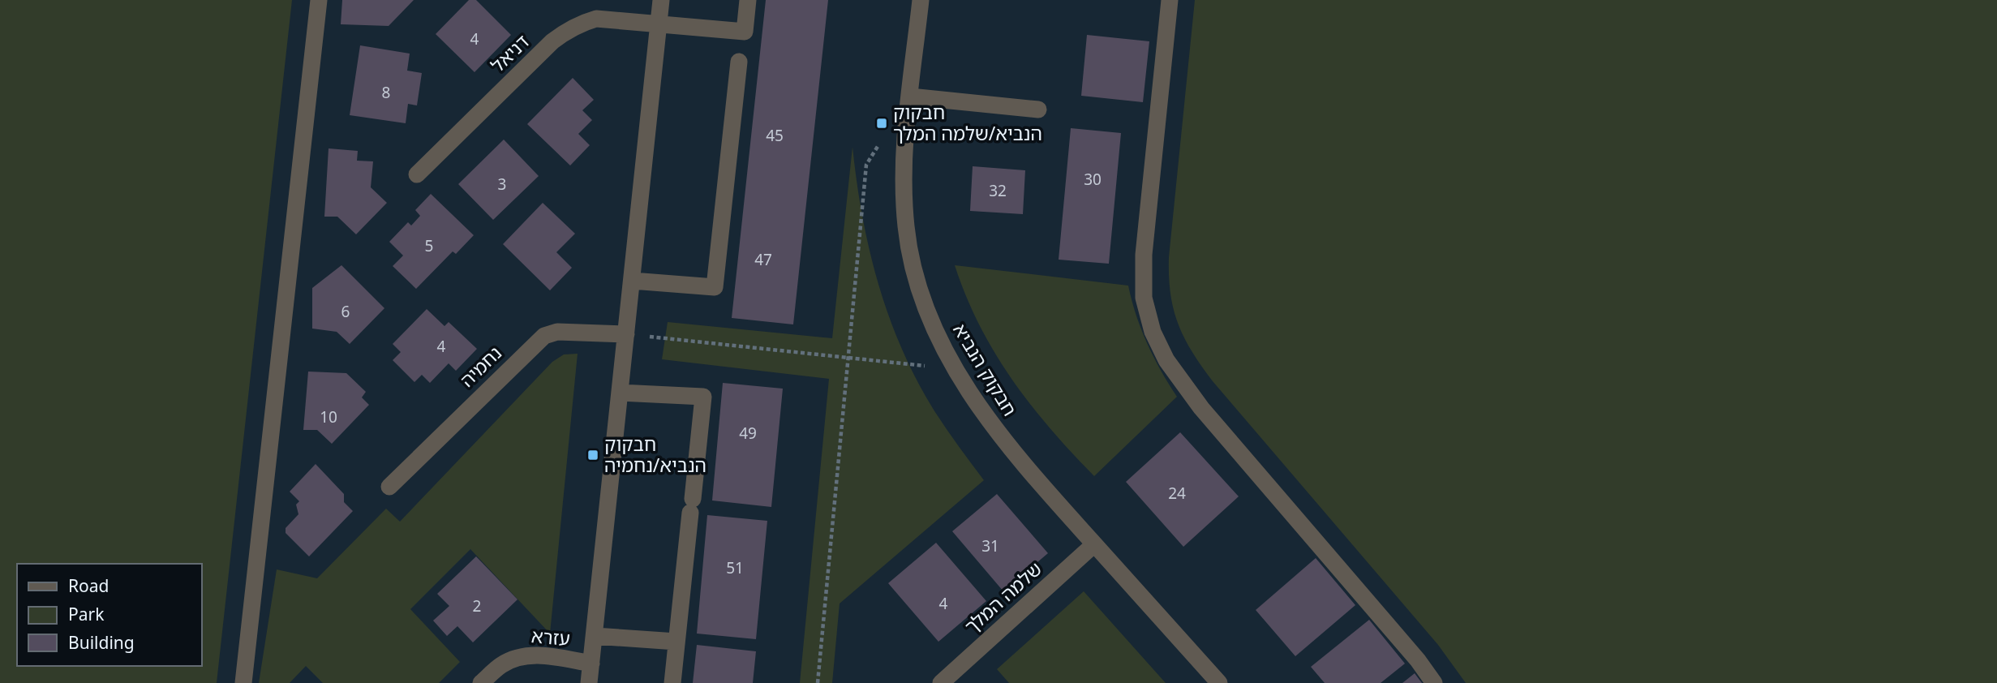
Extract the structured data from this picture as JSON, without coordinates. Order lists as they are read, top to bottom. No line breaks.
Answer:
{"streets":{"street":["דניאל","נחמיה","חבקוק הנביא","שלמה המלך","עזרא"]},"crossings":[["חבקוק הנביא","שלמה המלך"]],"places":{"transit":["חבקוק הנביא/שלמה המלך","חבקוק הנביא/נחמיה"]},"house_numbers":["4","8","45","30","3","32","5","47","6","4","10","49","24","31","51","4","2"],"legend":["Road","Park","Building"]}
